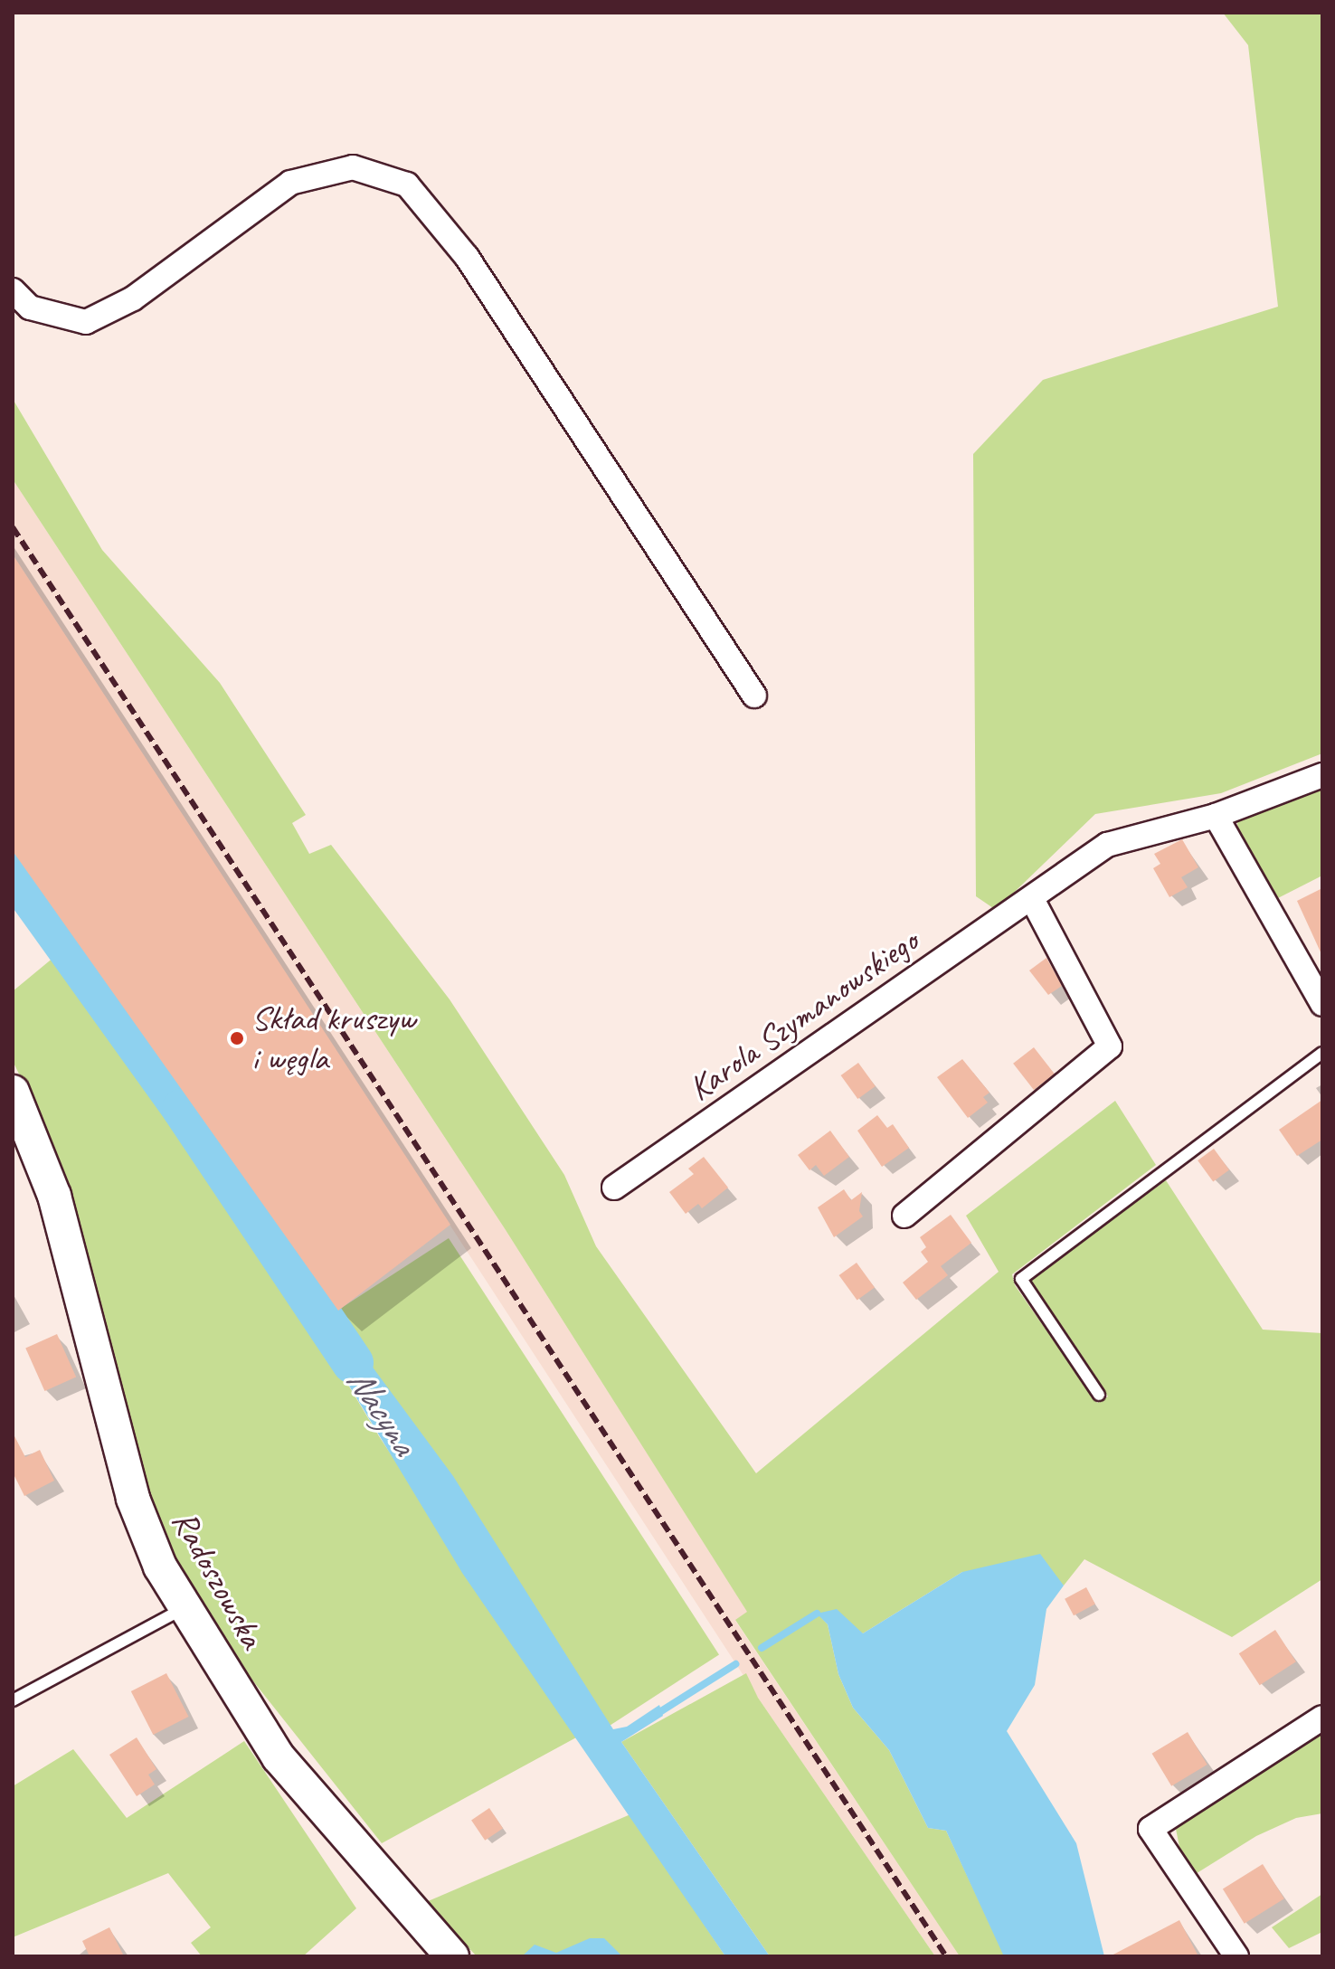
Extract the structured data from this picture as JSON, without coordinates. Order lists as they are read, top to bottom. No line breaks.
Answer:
{"streets":{"street":["Karola Szymanowskiego","Radoszowska"]},"water":["Nacyna"],"places":["Skład kruszyw i węgla"]}
